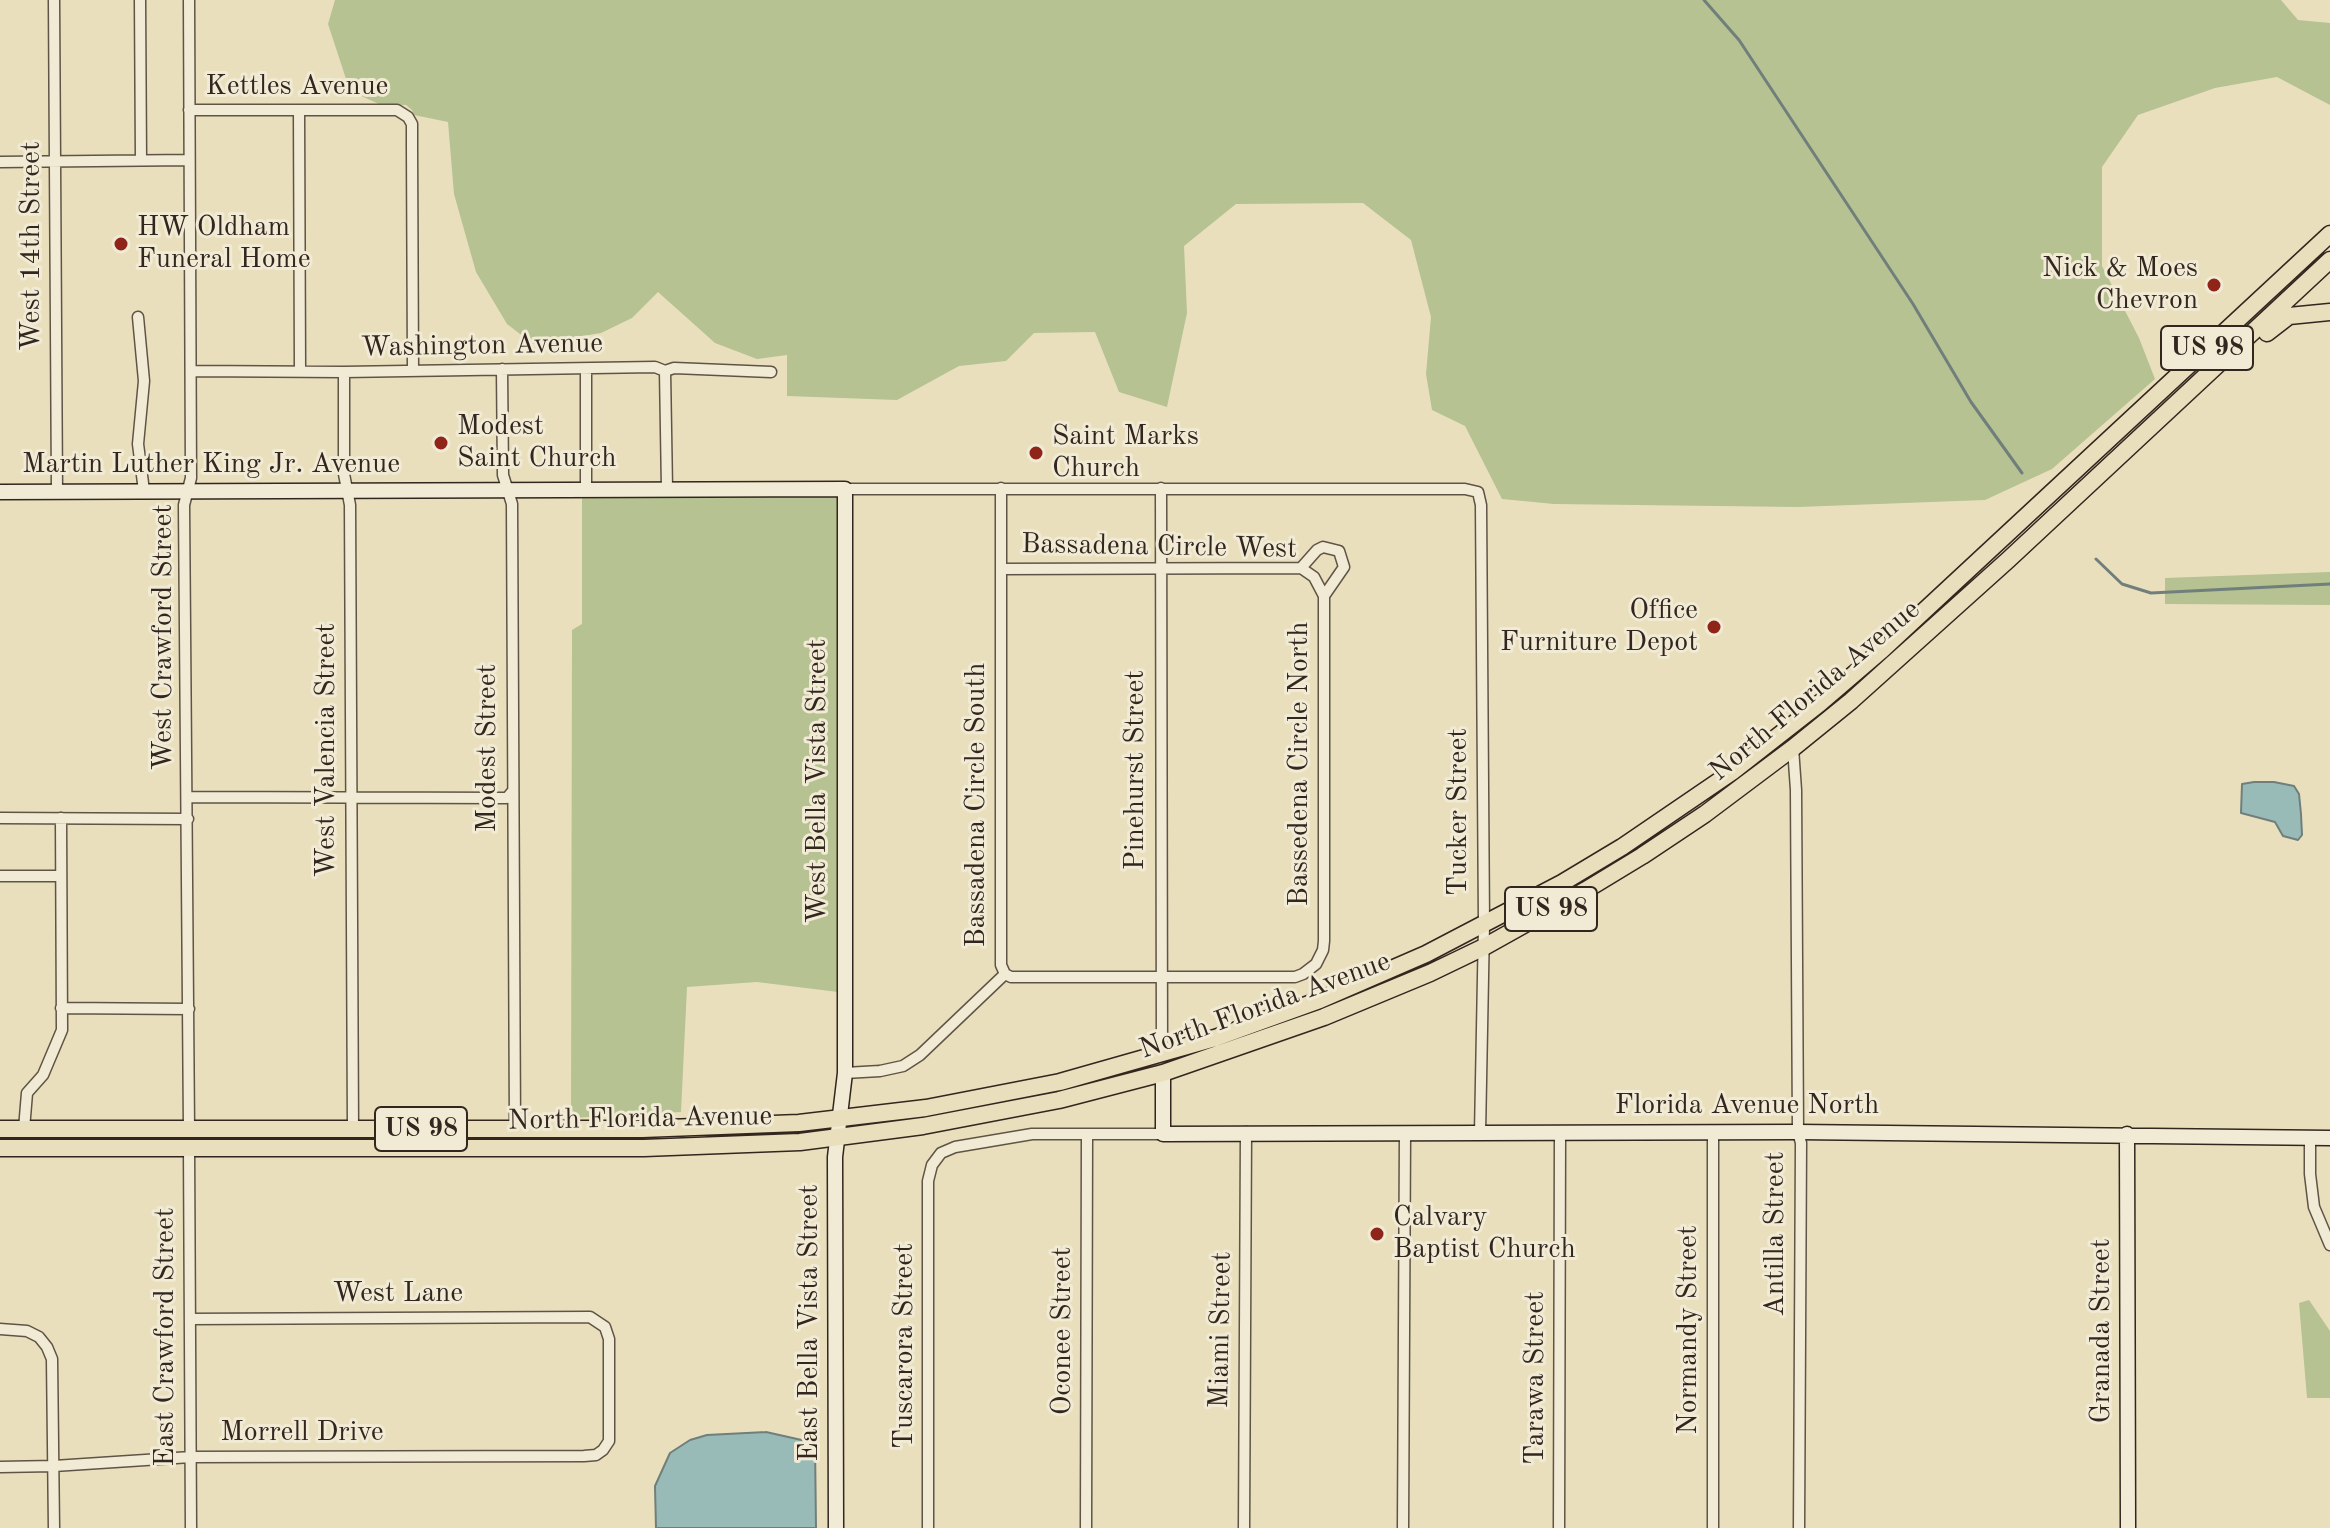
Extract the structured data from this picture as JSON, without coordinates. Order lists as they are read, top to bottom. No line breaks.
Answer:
{"streets":{"main road":["US 98","North Florida Avenue"],"street":["Kettles Avenue","West 14th Street","Washington Avenue","Martin Luther King Jr. Avenue","Bassadena Circle West","West Crawford Street","Modest Street","West Valencia Street","Bassedena Circle North","Pinehurst Street","West Bella Vista Street","Bassadena Circle South","Tucker Street","Florida Avenue North","Antilla Street","West Lane","East Bella Vista Street","Miami Street","Normandy Street","Oconee Street","Granada Street","East Crawford Street","Tuscarora Street","Tarawa Street","Morrell Drive"]},"crossings":[["Kettles Avenue","Washington Avenue"],["Kettles Avenue","West Crawford Street"],["West 14th Street","Martin Luther King Jr. Avenue"],["Washington Avenue","West Crawford Street"],["Washington Avenue","Modest Street"],["Washington Avenue","West Valencia Street"],["Martin Luther King Jr. Avenue","West Crawford Street"],["Martin Luther King Jr. Avenue","Modest Street"],["Martin Luther King Jr. Avenue","West Valencia Street"],["Martin Luther King Jr. Avenue","Pinehurst Street"],["Martin Luther King Jr. Avenue","West Bella Vista Street"],["Martin Luther King Jr. Avenue","Bassadena Circle South"],["Martin Luther King Jr. Avenue","Tucker Street"],["Bassadena Circle West","Bassedena Circle North"],["Bassadena Circle West","Pinehurst Street"],["Bassadena Circle West","Bassadena Circle South"],["West Crawford Street","North Florida Avenue"],["West Crawford Street","East Crawford Street"],["North Florida Avenue","Modest Street"],["North Florida Avenue","West Valencia Street"],["North Florida Avenue","Pinehurst Street"],["North Florida Avenue","West Bella Vista Street"],["North Florida Avenue","Tucker Street"],["North Florida Avenue","Antilla Street"],["North Florida Avenue","East Bella Vista Street"],["North Florida Avenue","East Crawford Street"],["Bassedena Circle North","Pinehurst Street"],["West Bella Vista Street","Bassadena Circle South"],["West Bella Vista Street","East Bella Vista Street"],["Tucker Street","Florida Avenue North"],["Florida Avenue North","Antilla Street"],["Florida Avenue North","Miami Street"],["Florida Avenue North","Normandy Street"],["Florida Avenue North","Granada Street"],["Florida Avenue North","Tarawa Street"],["West Lane","East Crawford Street"],["West Lane","Morrell Drive"],["Oconee Street","Tuscarora Street"],["East Crawford Street","Morrell Drive"]],"places":["HW Oldham Funeral Home","Nick & Moes Chevron","Modest Saint Church","Saint Marks Church","Office Furniture Depot","Calvary Baptist Church"]}
